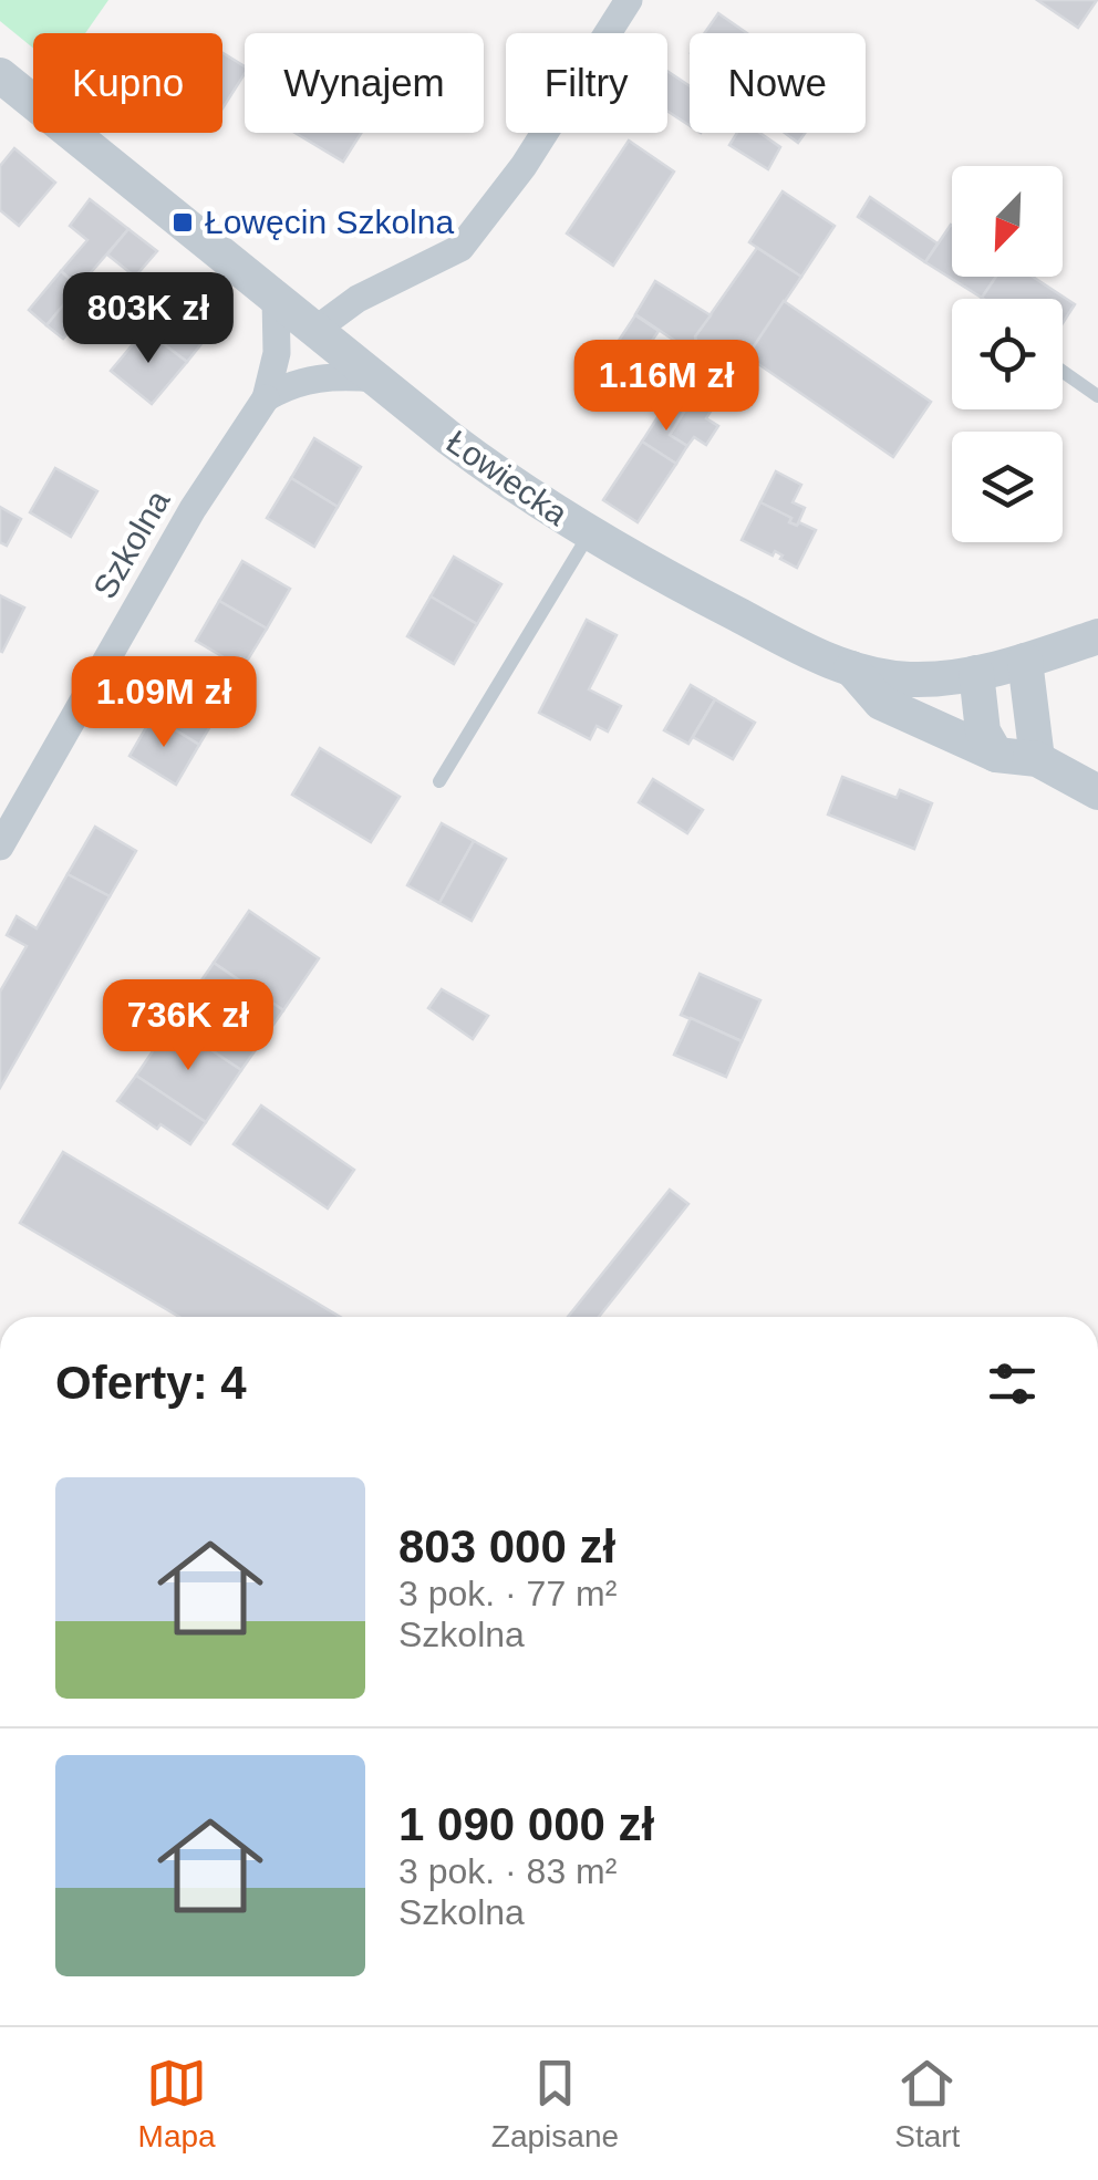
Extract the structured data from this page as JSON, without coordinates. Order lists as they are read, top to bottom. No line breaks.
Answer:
{"streets":{"street":["Łowiecka","Szkolna"]},"crossings":[["Łowiecka","Szkolna"]],"places":{"transit":["Łowęcin Szkolna"]},"north":"bottom left","page":{"chip":["Kupno","Wynajem","Filtry","Nowe"],"price":["803K zł","1.16M zł","1.09M zł","736K zł"],"heading":"Oferty: 4","list":[{"name":"803 000 zł","note":"3 pok. · 77 m² · Szkolna"},{"name":"1 090 000 zł","note":"3 pok. · 83 m² · Szkolna"}],"tabs":["Mapa","Zapisane","Start"]}}
